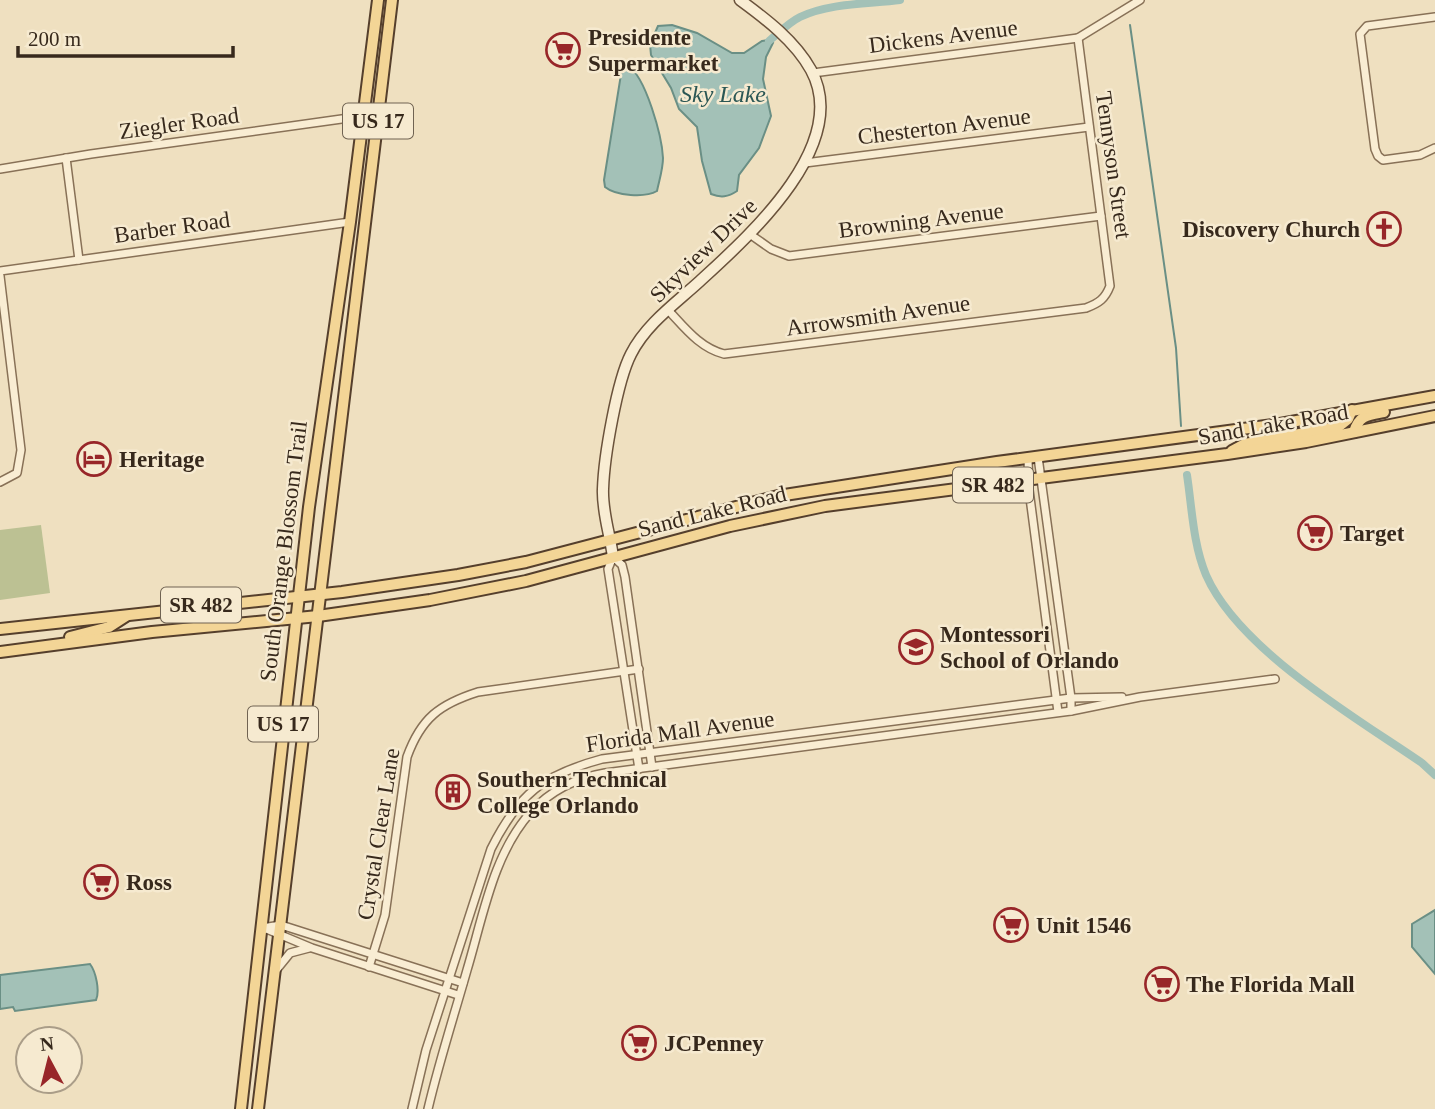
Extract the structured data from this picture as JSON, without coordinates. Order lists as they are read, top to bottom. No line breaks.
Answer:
{"streets":{"main road":["US 17","Sand Lake Road","SR 482","South Orange Blossom Trail"],"street":["Dickens Avenue","Ziegler Road","Chesterton Avenue","Tennyson Street","Browning Avenue","Barber Road","Skyview Drive","Arrowsmith Avenue","Florida Mall Avenue","Crystal Clear Lane"]},"crossings":[["Dickens Avenue","Tennyson Street"],["Dickens Avenue","Skyview Drive"],["Ziegler Road","South Orange Blossom Trail"],["Chesterton Avenue","Tennyson Street"],["Chesterton Avenue","Skyview Drive"],["Tennyson Street","Browning Avenue"],["Tennyson Street","Arrowsmith Avenue"],["Browning Avenue","Skyview Drive"],["Barber Road","South Orange Blossom Trail"],["Skyview Drive","Arrowsmith Avenue"],["Skyview Drive","Sand Lake Road"],["Sand Lake Road","South Orange Blossom Trail"]],"water":["Sky Lake"],"places":{"supermarket":["Presidente Supermarket","Target","Ross","Unit 1546","The Florida Mall","JCPenney"],"church":["Discovery Church"],"hotel":["Heritage"],"school or university":["Montessori School of Orlando"],"building":["Southern Technical College Orlando"]},"scale_bar":"200 m","north":"top"}
